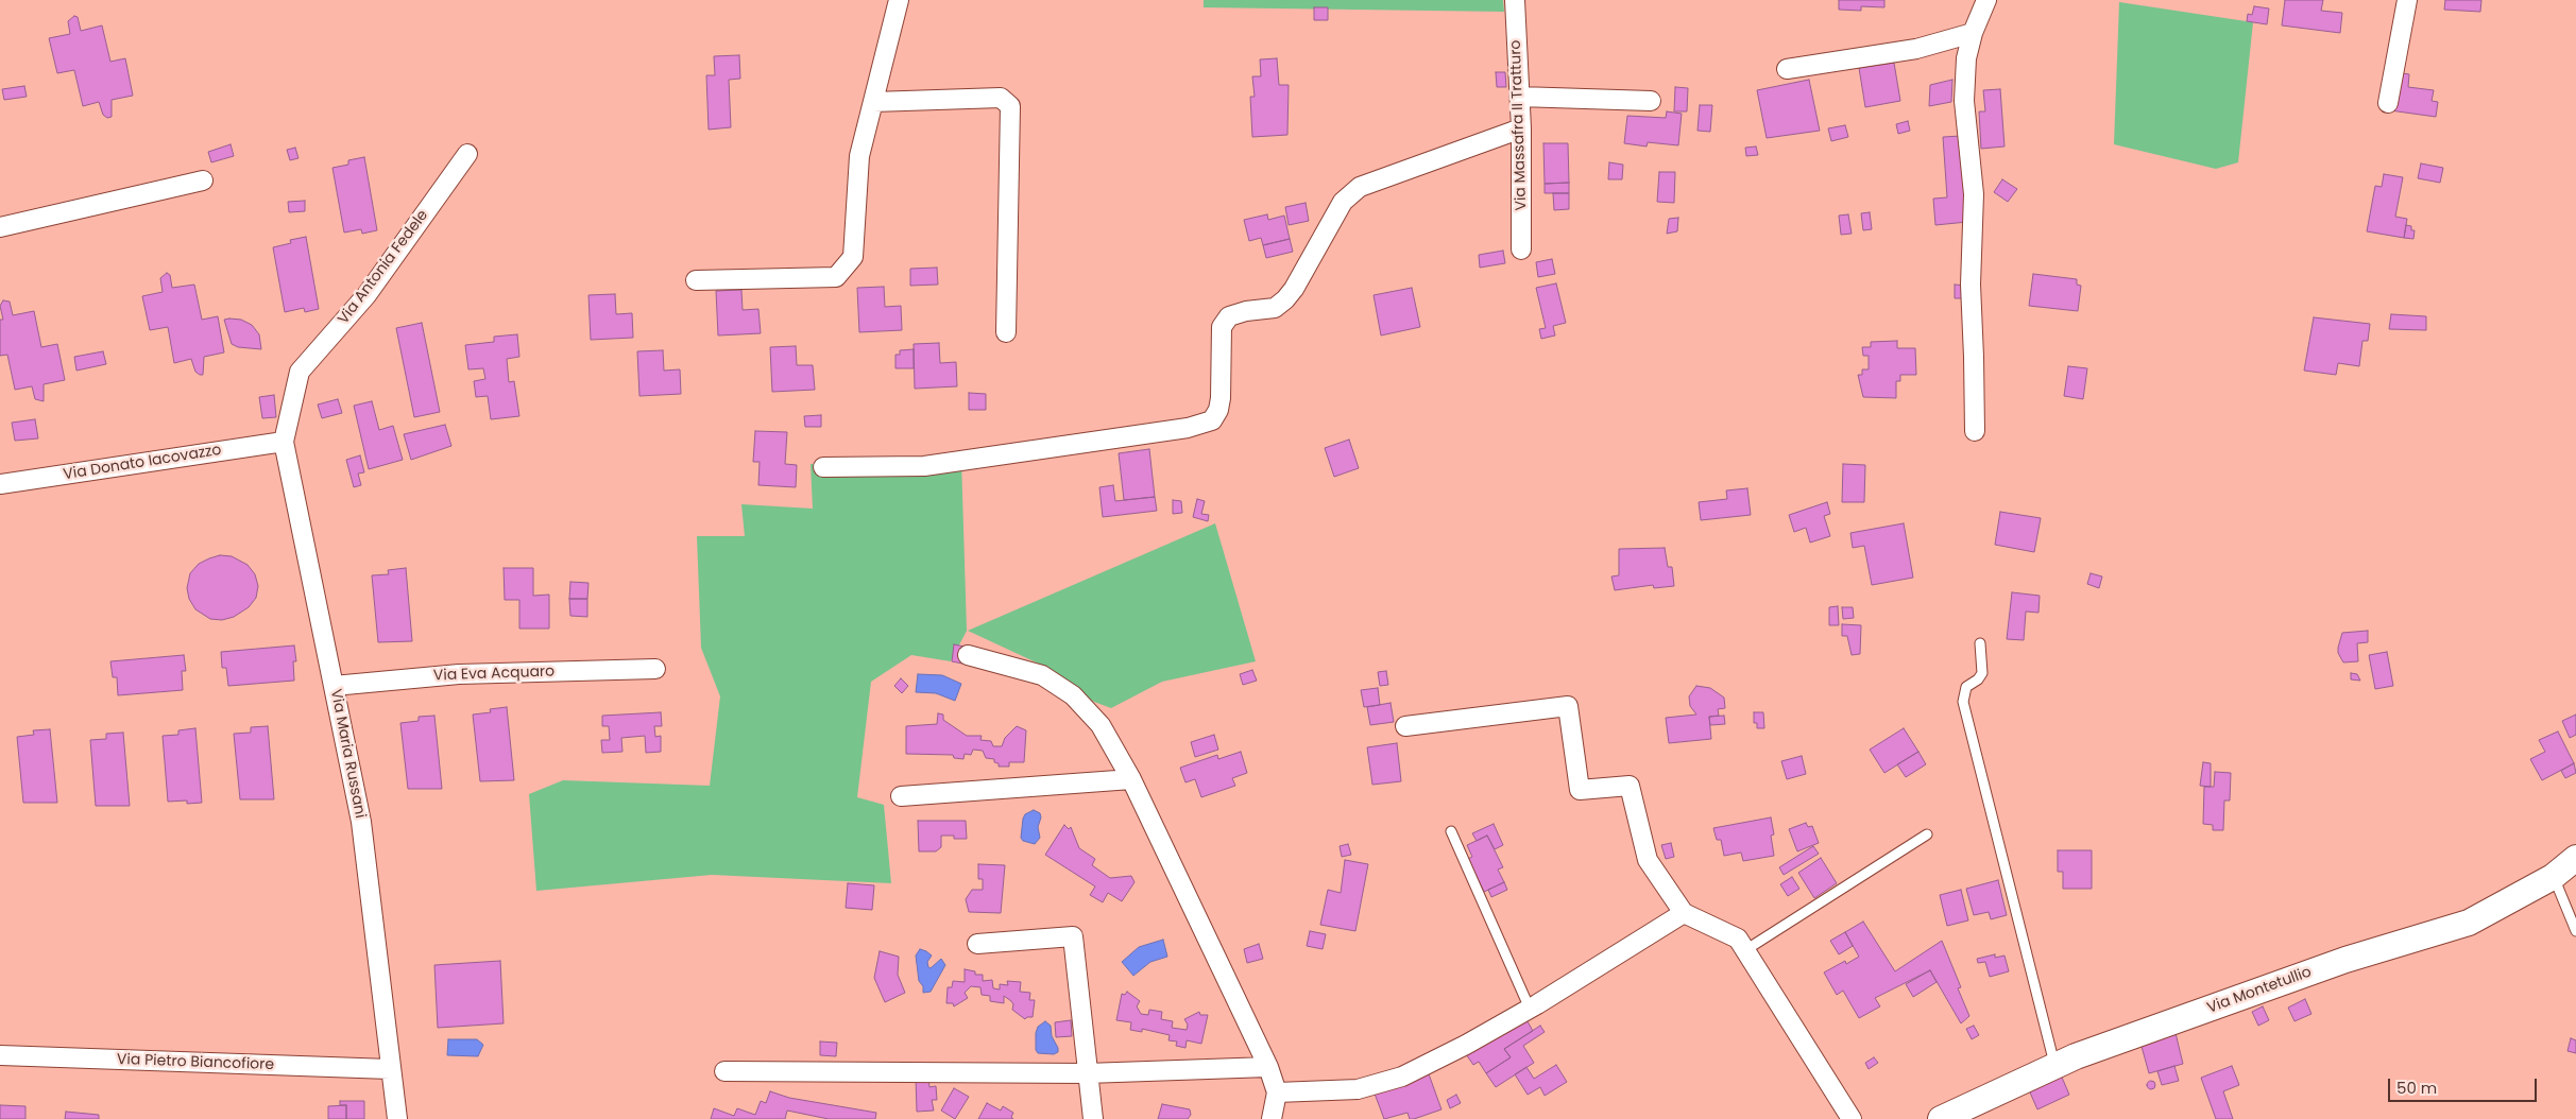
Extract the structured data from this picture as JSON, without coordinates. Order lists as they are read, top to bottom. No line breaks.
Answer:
{"streets":{"street":["Via Massafra II Tratturo","Via Antonia Fedele","Via Donato Iacovazzo","Via Eva Acquaro","Via Maria Russani","Via Montetullio","Via Pietro Biancofiore"]},"crossings":[["Via Antonia Fedele","Via Donato Iacovazzo"],["Via Antonia Fedele","Via Maria Russani"],["Via Donato Iacovazzo","Via Maria Russani"],["Via Eva Acquaro","Via Maria Russani"],["Via Maria Russani","Via Pietro Biancofiore"]],"scale_bar":"50 m"}
